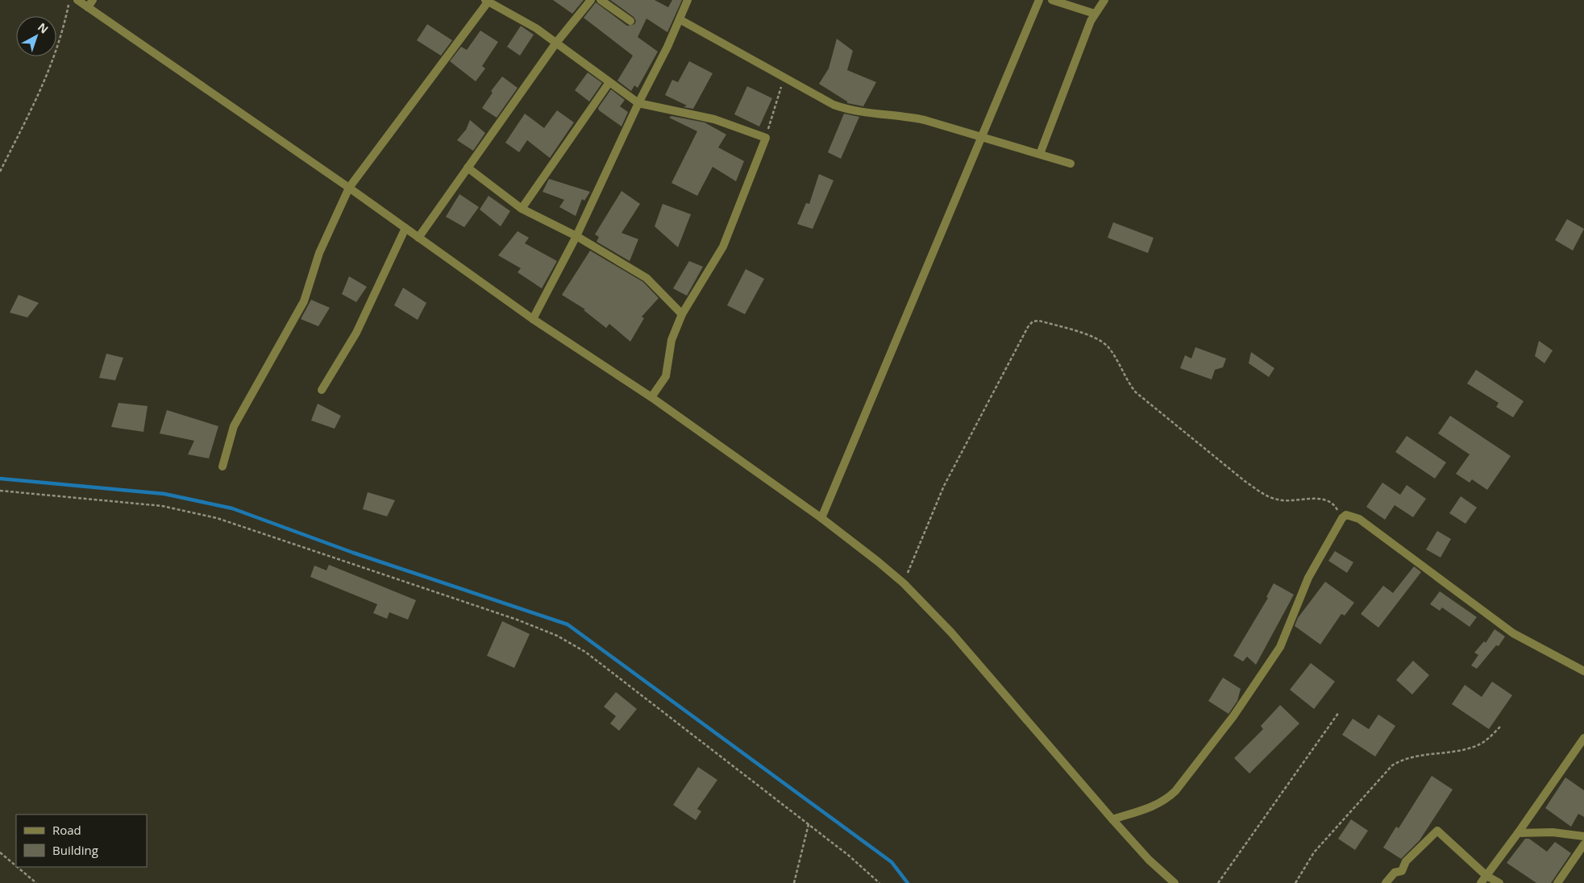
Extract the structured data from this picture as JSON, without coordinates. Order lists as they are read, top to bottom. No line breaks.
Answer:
{"legend":["Road","Building"],"north":"top right"}
